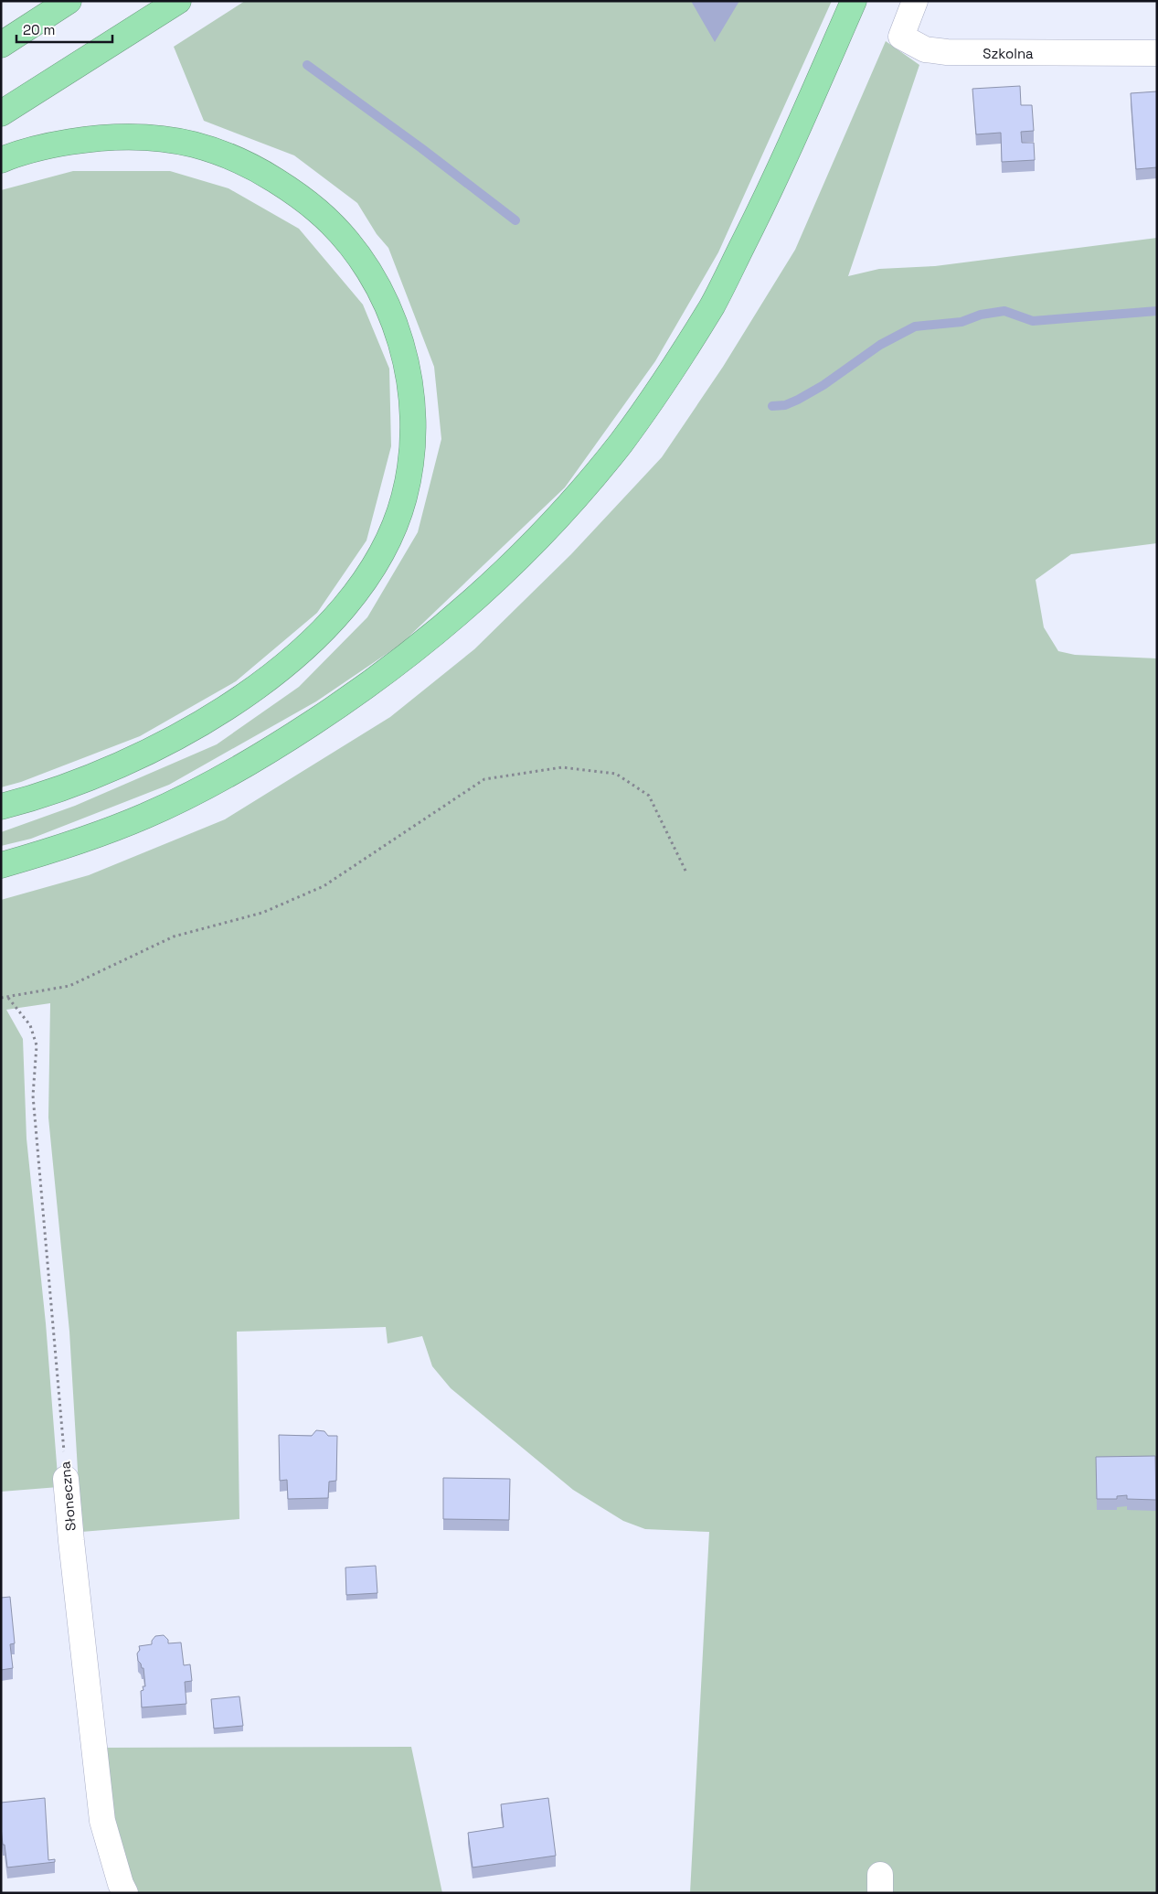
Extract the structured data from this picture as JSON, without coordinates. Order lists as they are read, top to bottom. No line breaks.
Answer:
{"streets":{"street":["Szkolna","Słoneczna"]},"scale_bar":"20 m"}
